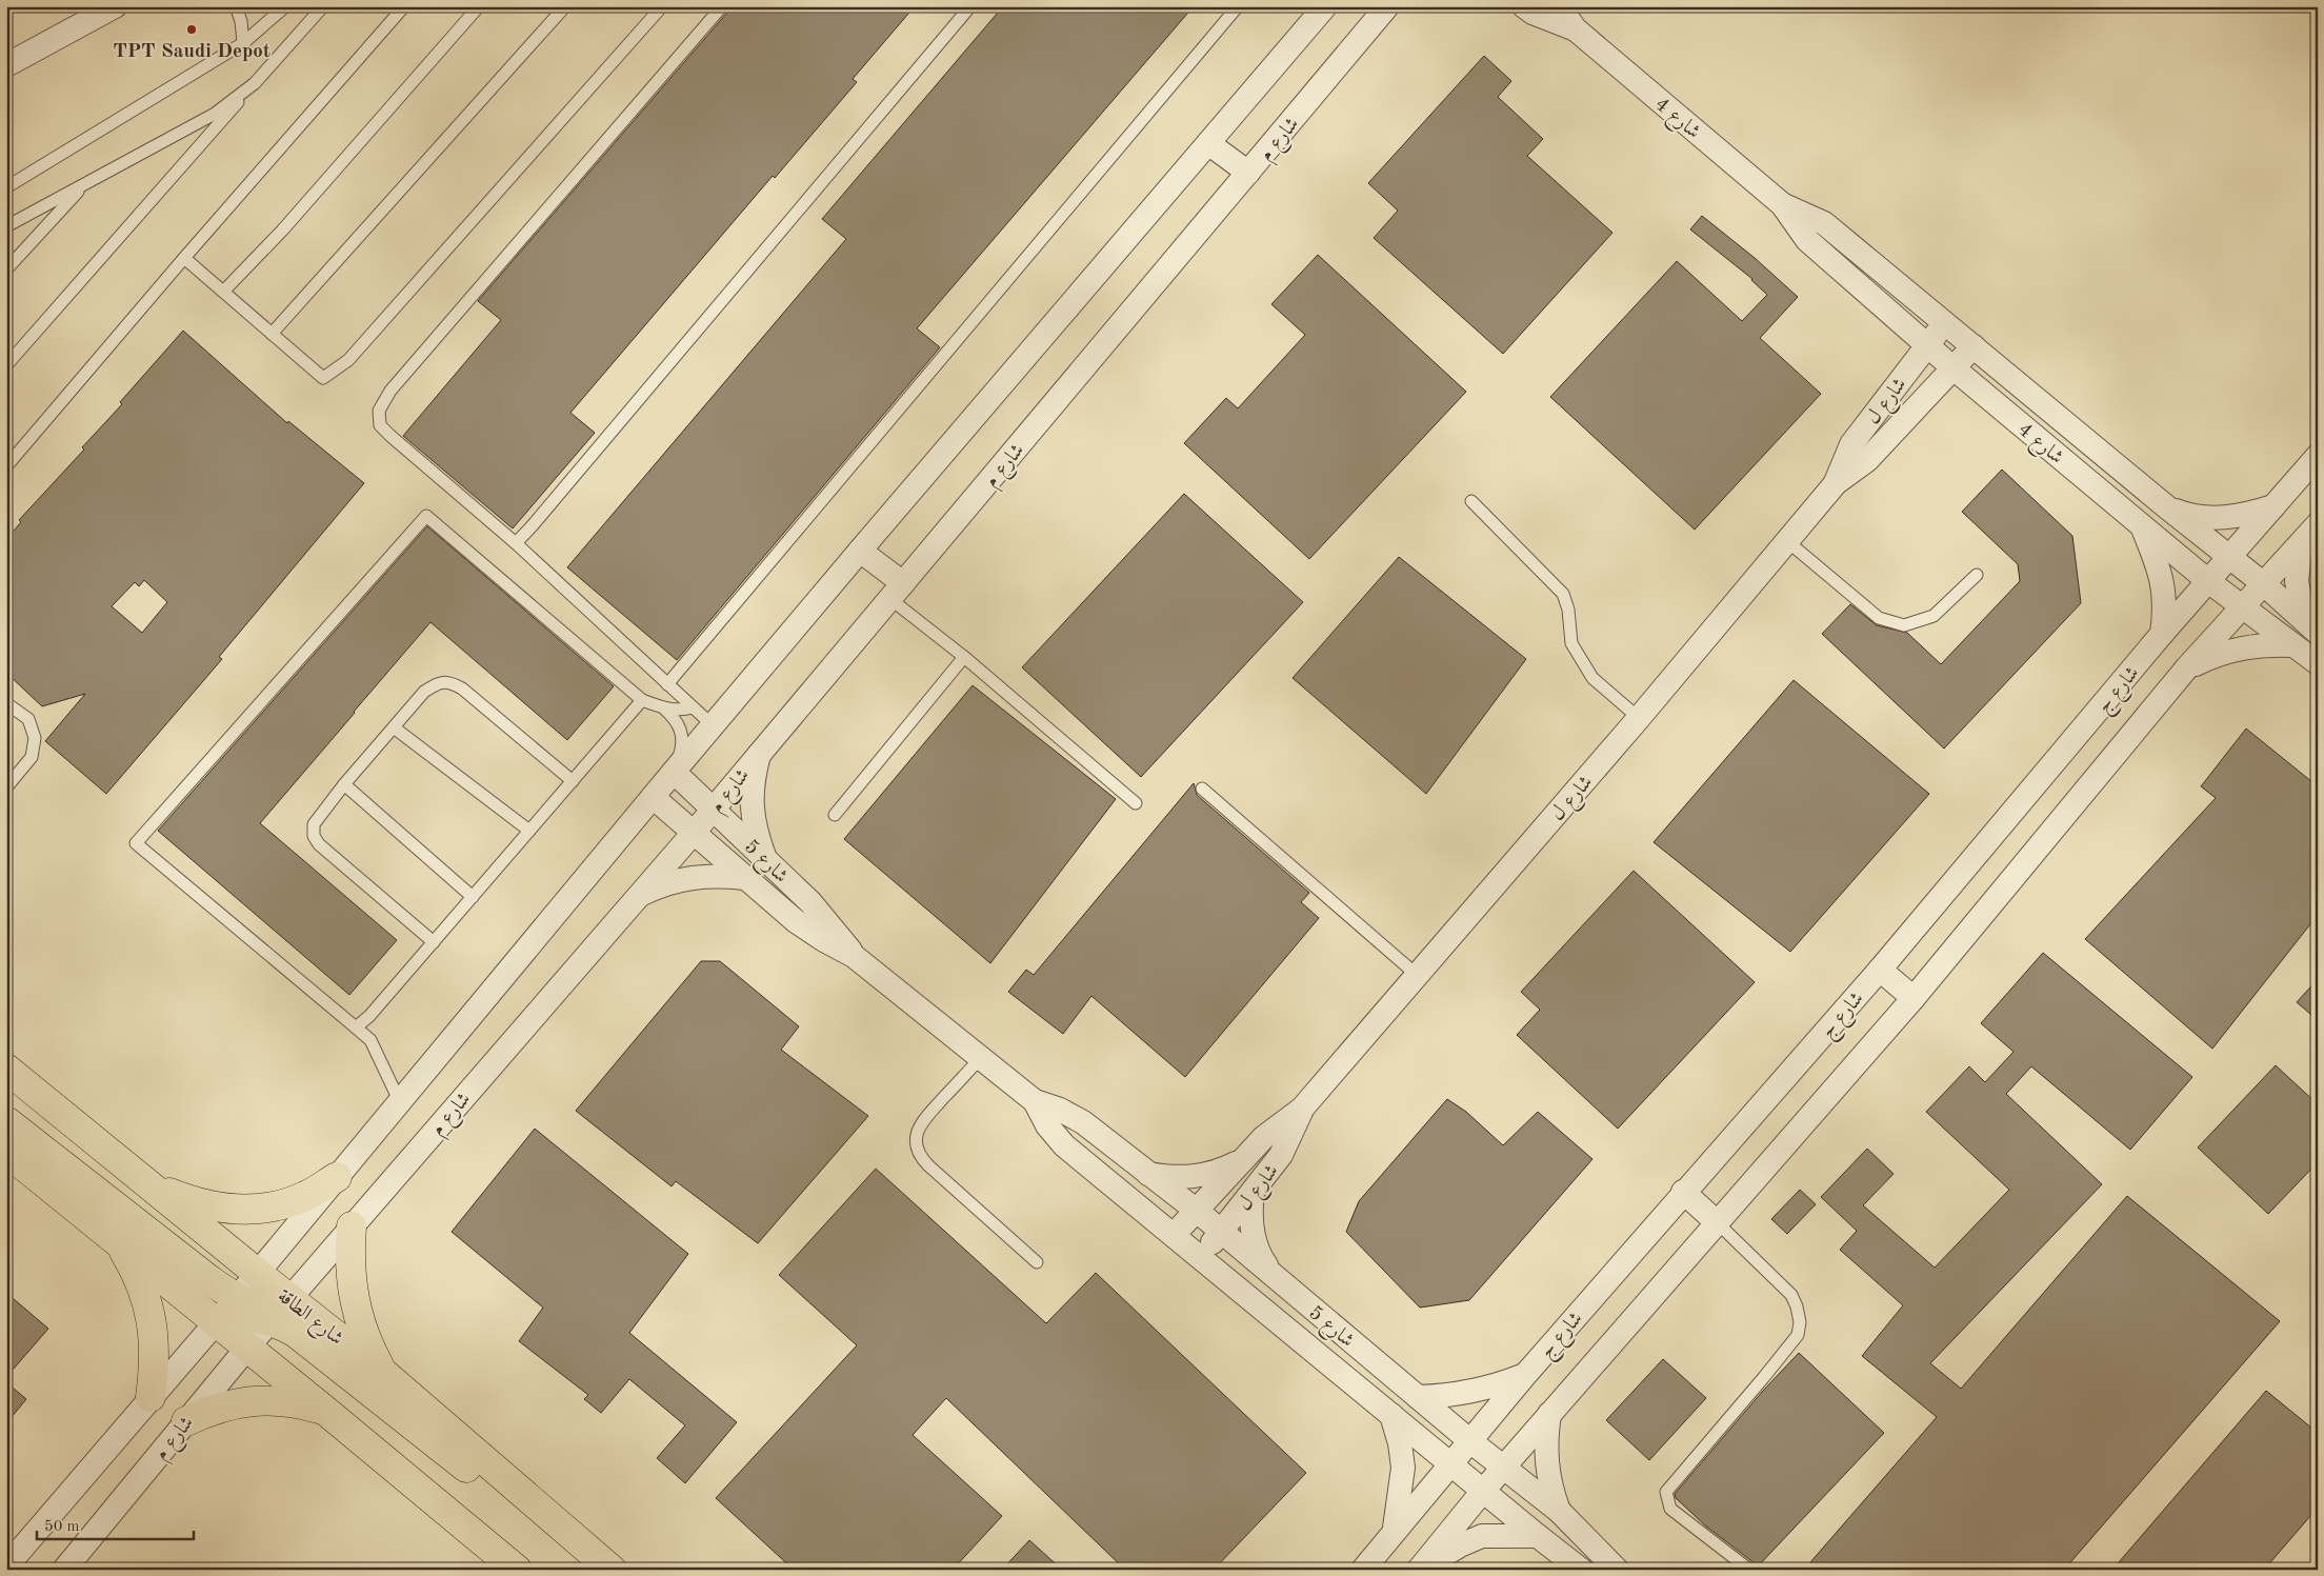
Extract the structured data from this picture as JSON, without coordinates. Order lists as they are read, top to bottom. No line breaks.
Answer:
{"streets":{"main road":["شارع الطاقة"],"street":["شارع 4","شارع م","شارع ل","شارع ج","شارع 5"]},"crossings":[["شارع 4","شارع ل"],["شارع 4","شارع ج"],["شارع م","شارع 5"],["شارع م","شارع الطاقة"],["شارع ل","شارع 5"],["شارع ج","شارع 5"]],"places":["TPT Saudi Depot"],"scale_bar":"50 m"}
